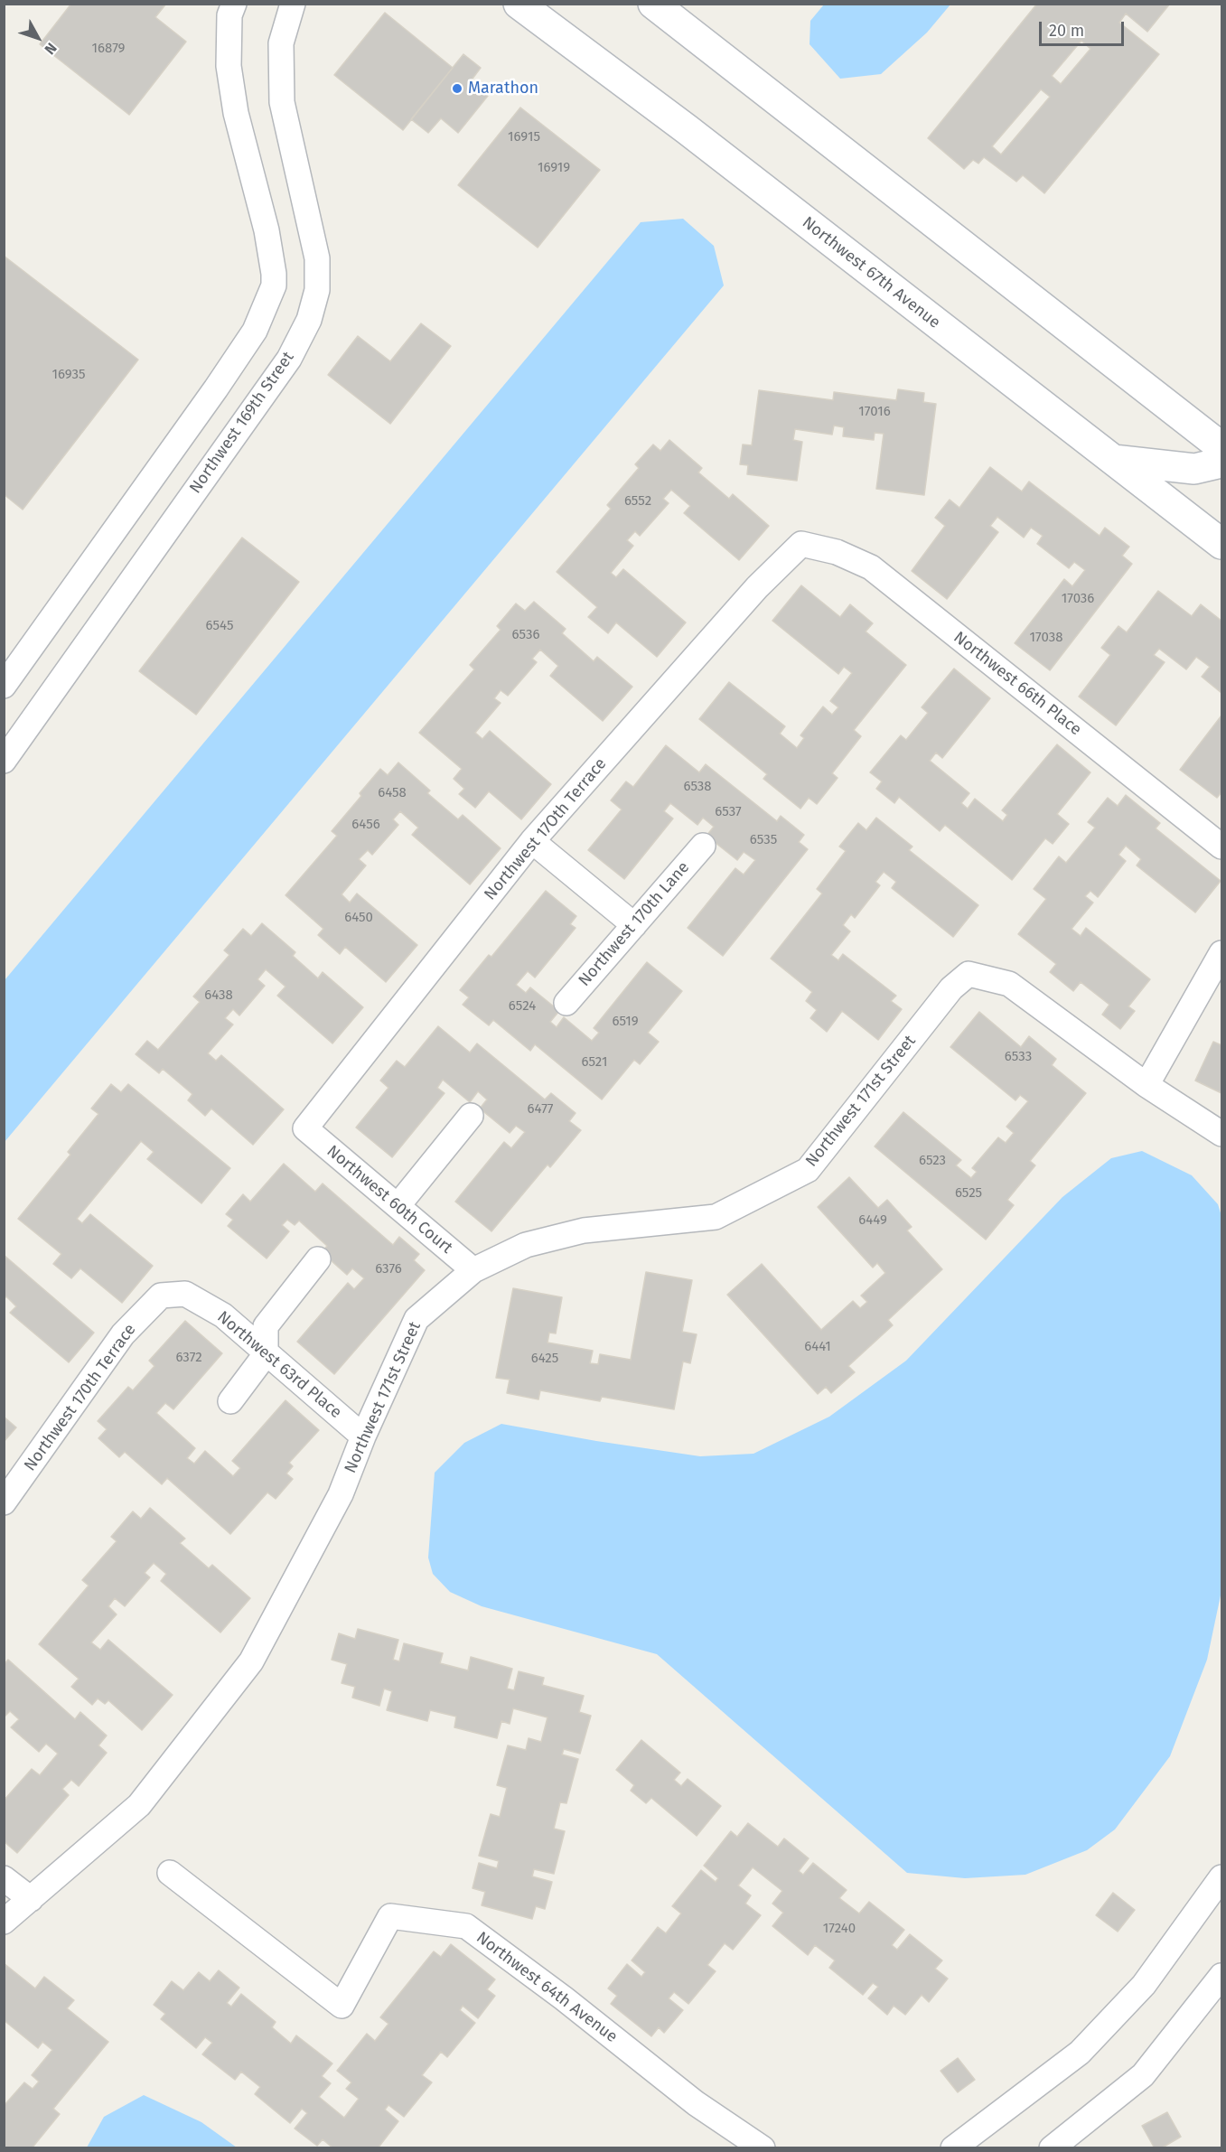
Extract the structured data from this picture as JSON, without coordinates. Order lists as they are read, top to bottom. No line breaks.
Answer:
{"streets":{"main road":["Northwest 67th Avenue"],"street":["Northwest 169th Street","Northwest 66th Place","Northwest 17Oth Terrace","Northwest 170th Lane","Northwest 171st Street","Northwest 60th Court","Northwest 63rd Place","Northwest 170th Terrace","Northwest 64th Avenue"]},"crossings":[["Northwest 66th Place","Northwest 17Oth Terrace"],["Northwest 17Oth Terrace","Northwest 60th Court"],["Northwest 171st Street","Northwest 60th Court"],["Northwest 171st Street","Northwest 63rd Place"],["Northwest 63rd Place","Northwest 170th Terrace"]],"places":["Marathon"],"house_numbers":["16879","16915","16919","16935","17016","6552","17036","6545","6536","17038","6538","6458","6537","6456","6535","6450","6438","6524","6519","6533","6521","6477","6523","6525","6449","6376","6441","6372","6425","17240"],"scale_bar":"20 m","north":"bottom right"}
